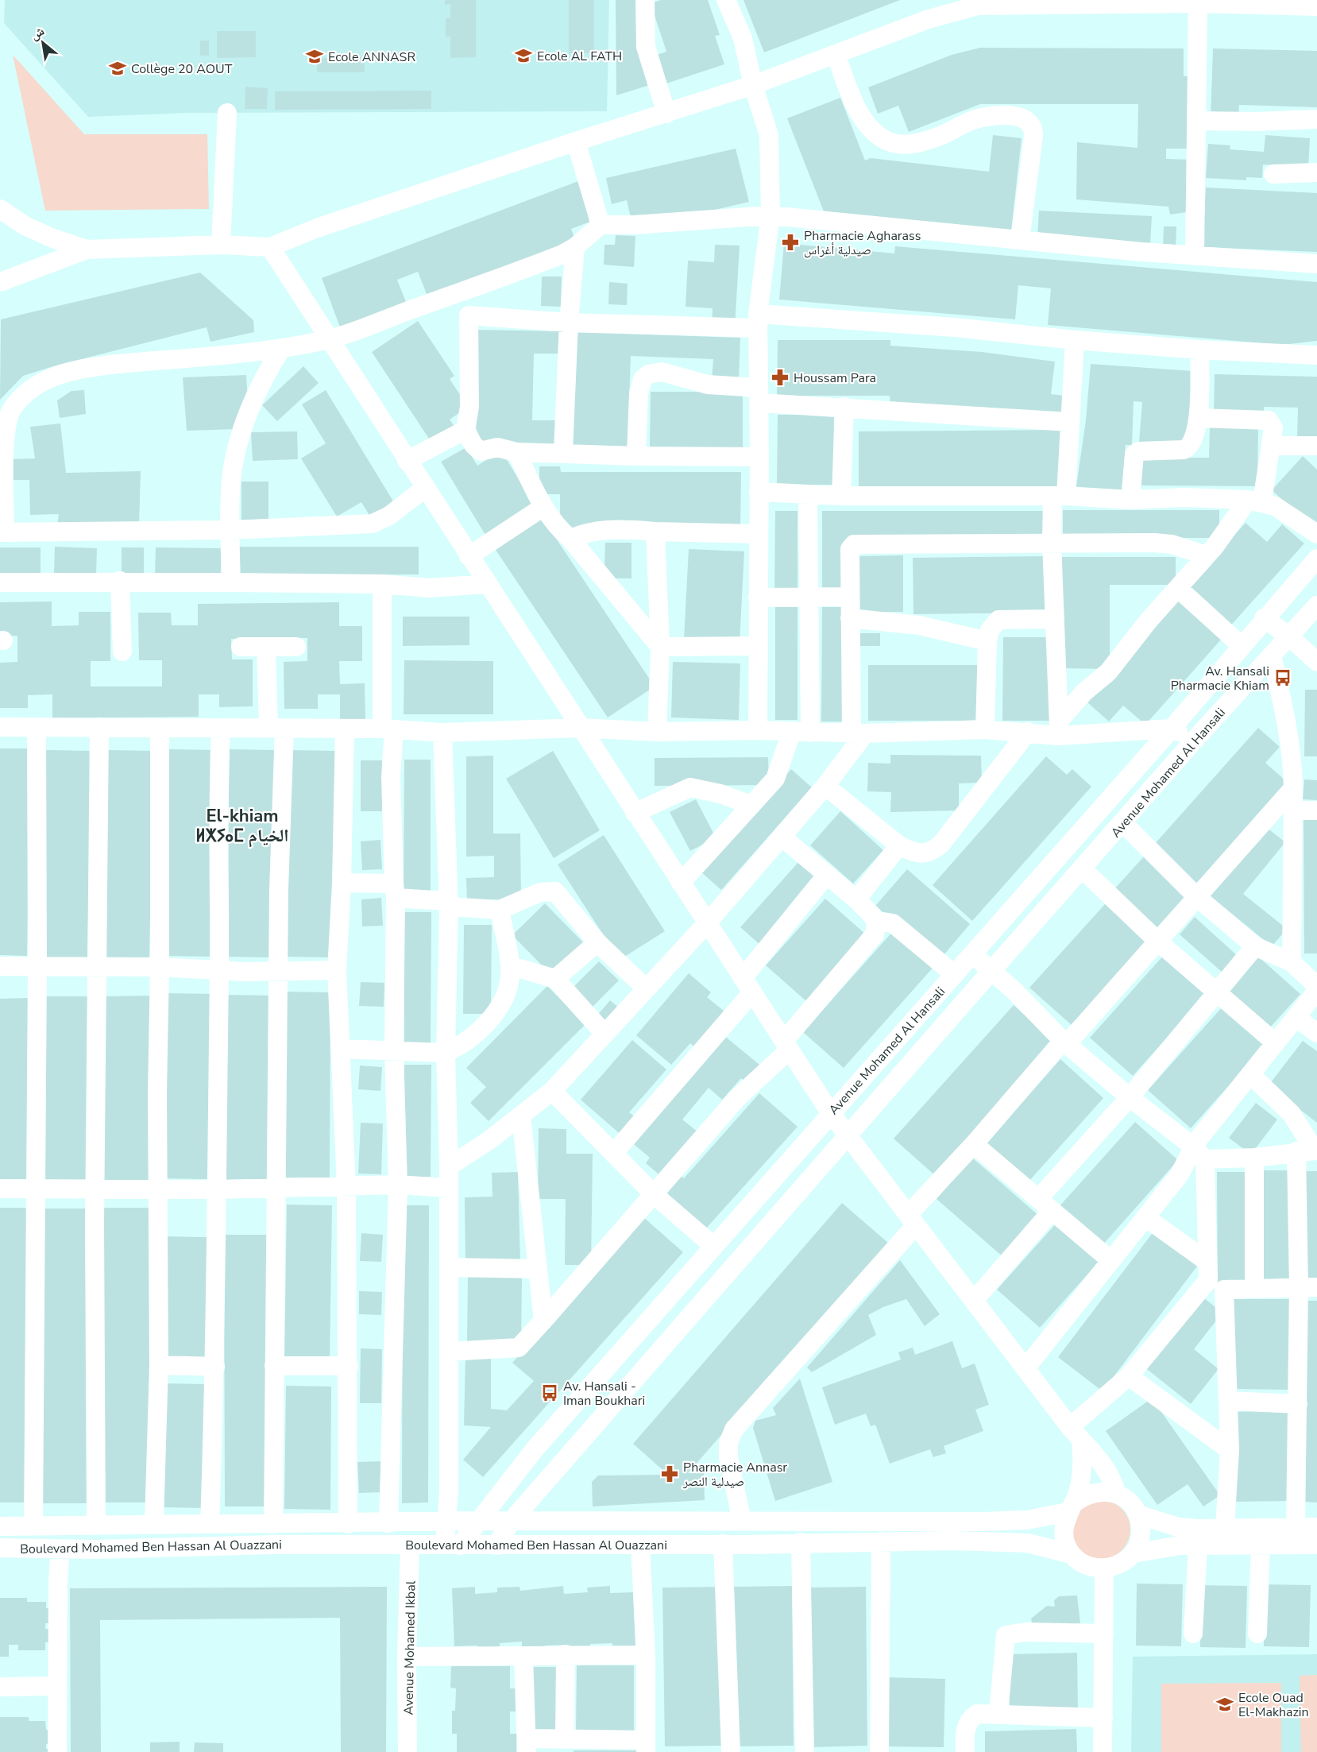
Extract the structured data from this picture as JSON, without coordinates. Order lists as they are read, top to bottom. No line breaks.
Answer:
{"streets":{"street":["Avenue Mohamed Al Hansali","Boulevard Mohamed Ben Hassan Al Ouazzani","Avenue Mohamed Ikbal"]},"crossings":[["Avenue Mohamed Al Hansali","Boulevard Mohamed Ben Hassan Al Ouazzani"],["Boulevard Mohamed Ben Hassan Al Ouazzani","Avenue Mohamed Ikbal"]],"districts":["El-khiam ⵍⵅⵢⴰⵎ الخيام"],"places":{"school or university":["Ecole AL FATH","Ecole ANNASR","Collège 20 AOUT","Ecole Ouad El-Makhazin"],"pharmacy":["Pharmacie Agharass صيدلية أغراس","Houssam Para","Pharmacie Annasr صيدلية النصر"],"bus stop":["Av. Hansali Pharmacie Khiam","Av. Hansali - Iman Boukhari"]},"north":"top left"}
